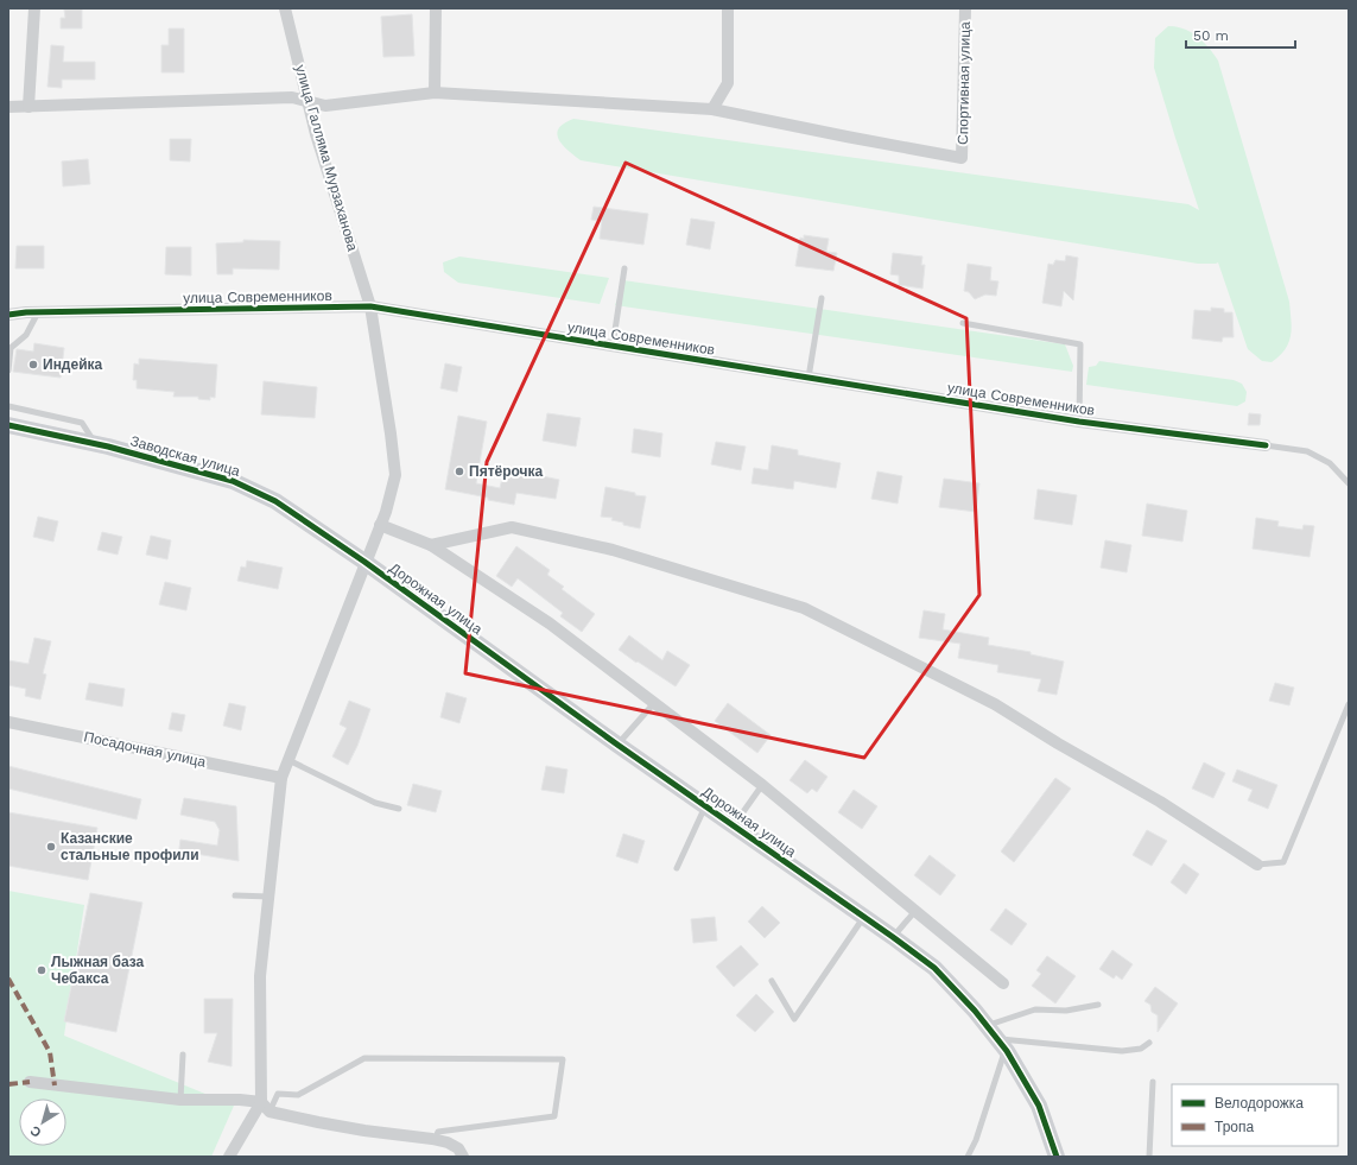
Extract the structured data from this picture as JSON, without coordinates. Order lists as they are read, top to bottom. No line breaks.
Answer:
{"streets":{"street":["Спортивная улица","улица Галляма Мурзаханова","улица Современников","Заводская улица","Дорожная улица","Посадочная улица"]},"crossings":[["улица Галляма Мурзаханова","улица Современников"],["улица Галляма Мурзаханова","Заводская улица"],["улица Галляма Мурзаханова","Дорожная улица"],["улица Галляма Мурзаханова","Посадочная улица"],["Заводская улица","Дорожная улица"]],"places":["Индейка","Пятёрочка","Казанские стальные профили","Лыжная база Чебакса"],"legend":["Велодорожка","Тропа"],"scale_bar":"50 m","north":"bottom left"}
